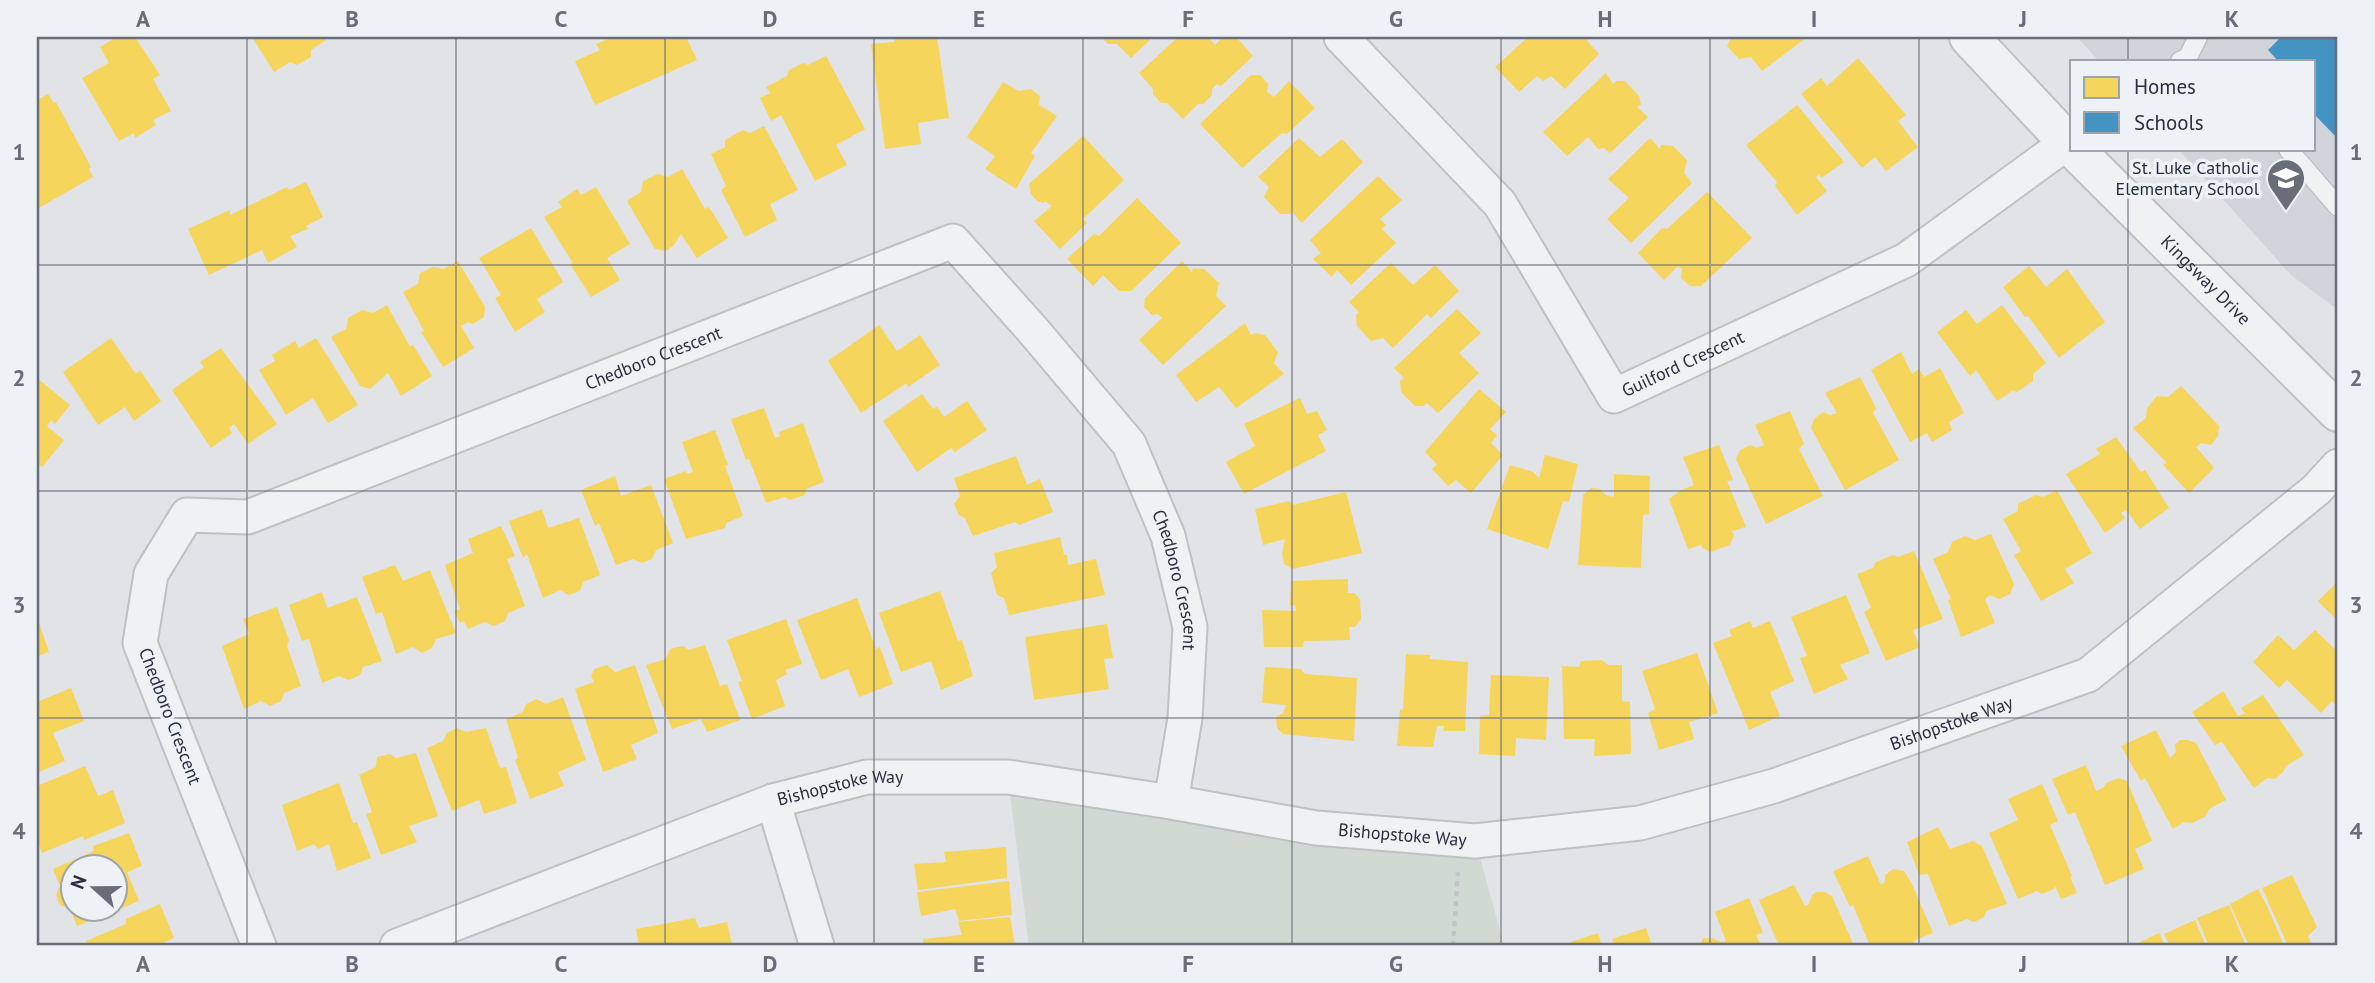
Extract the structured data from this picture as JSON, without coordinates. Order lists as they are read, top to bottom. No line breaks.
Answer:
{"streets":{"street":["Kingsway Drive","Chedboro Crescent","Guilford Crescent","Bishopstoke Way"]},"crossings":[["Chedboro Crescent","Bishopstoke Way"]],"places":{"school or university":["St. Luke Catholic Elementary School"]},"legend":["Homes","Schools"],"north":"left","grid":{"columns":["A","B","C","D","E","F","G","H","I","J","K"],"rows":["1","2","3","4"]}}
